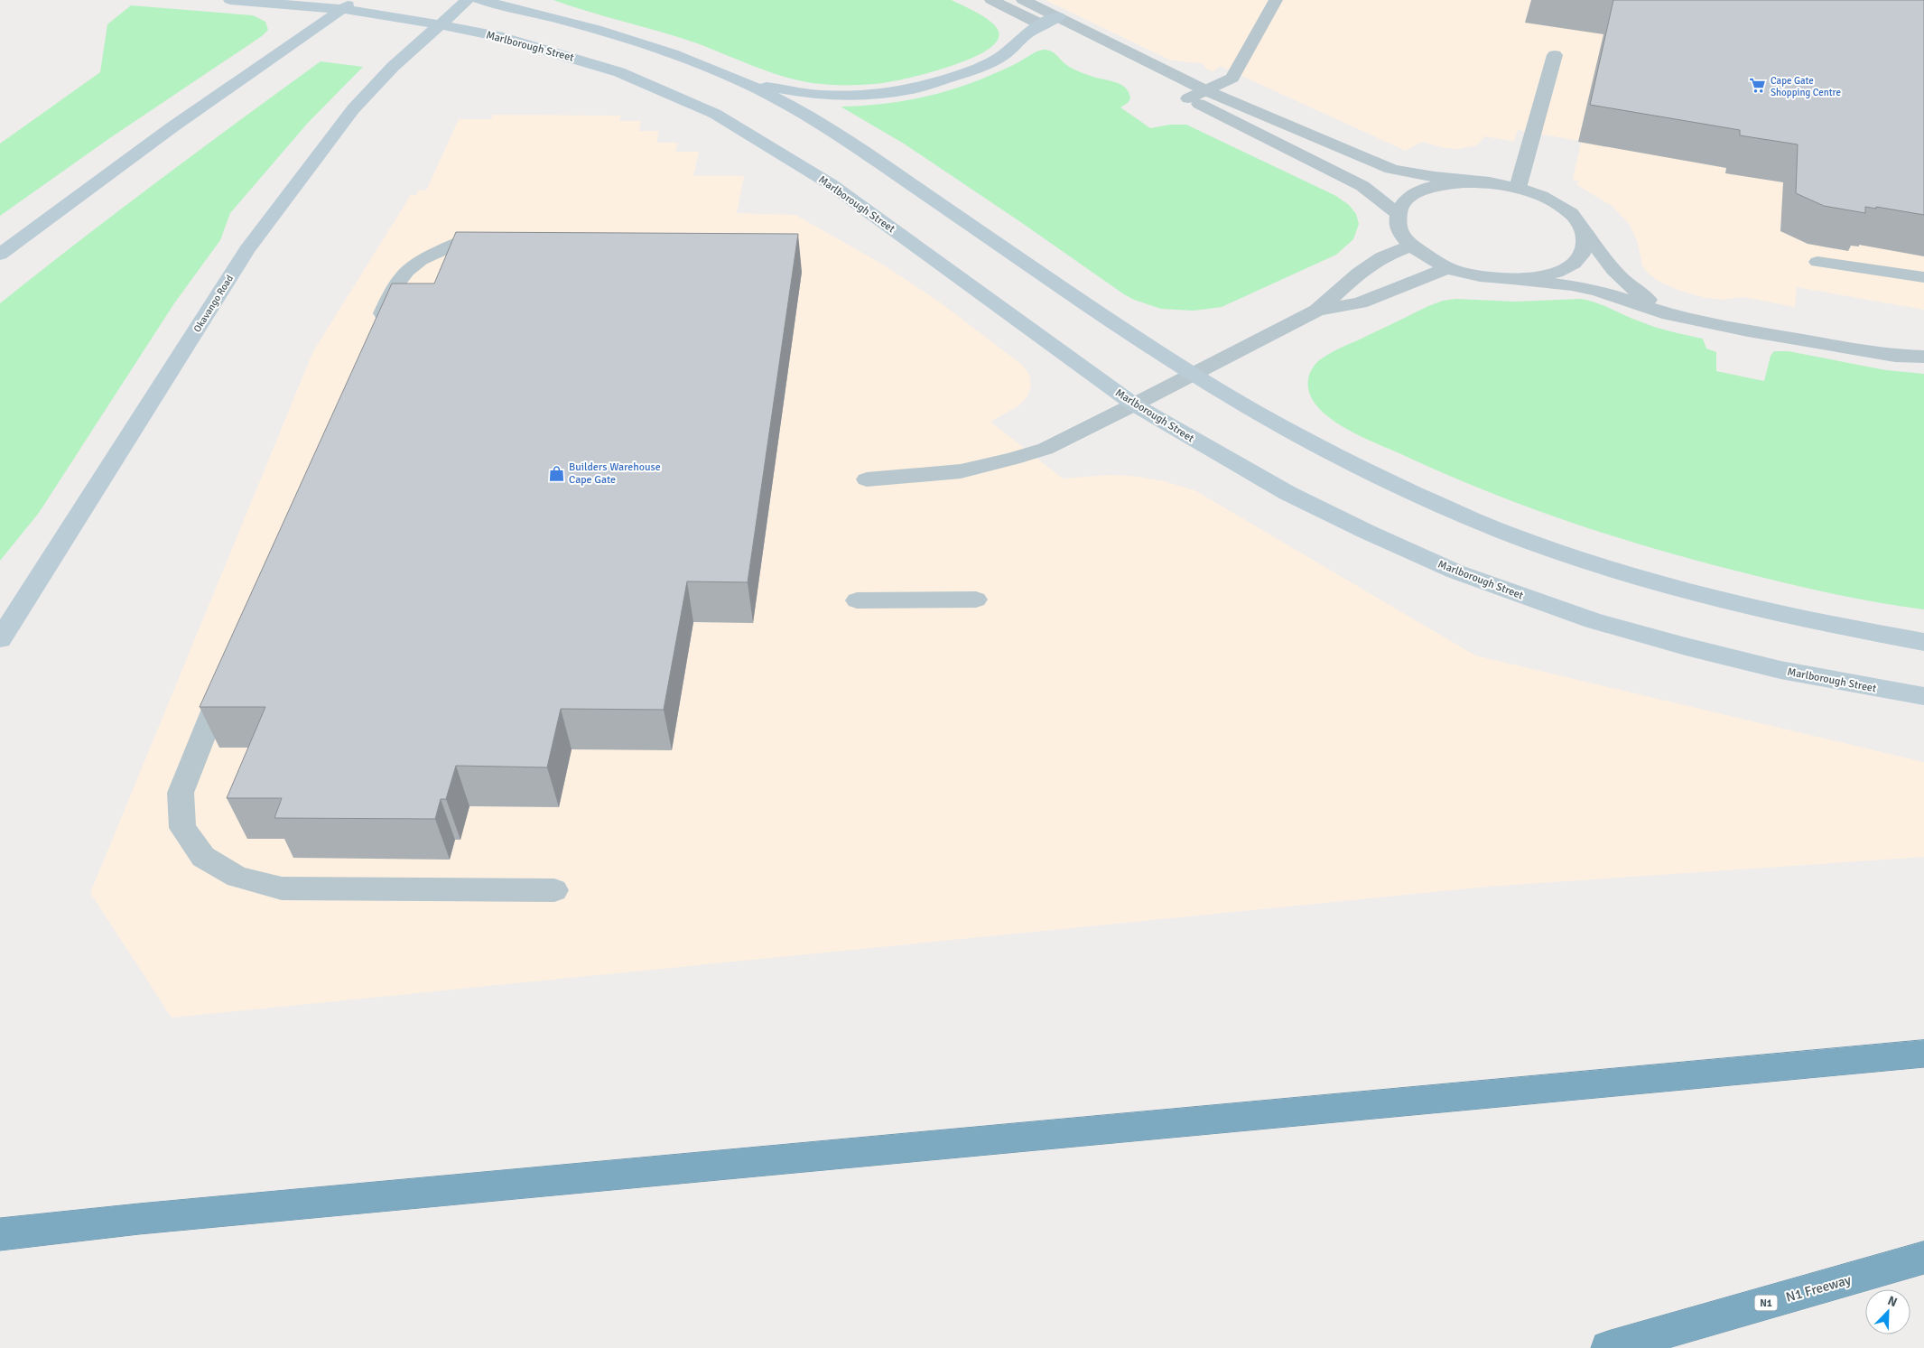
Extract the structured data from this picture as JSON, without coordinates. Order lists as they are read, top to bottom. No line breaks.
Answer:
{"streets":{"highway":["N1 Freeway","N1"],"street":["Marlborough Street","Okavango Road"]},"crossings":[["Marlborough Street","Okavango Road"]],"places":{"supermarket":["Cape Gate Shopping Centre"],"shop":["Builders Warehouse Cape Gate"]},"north":"top right"}
